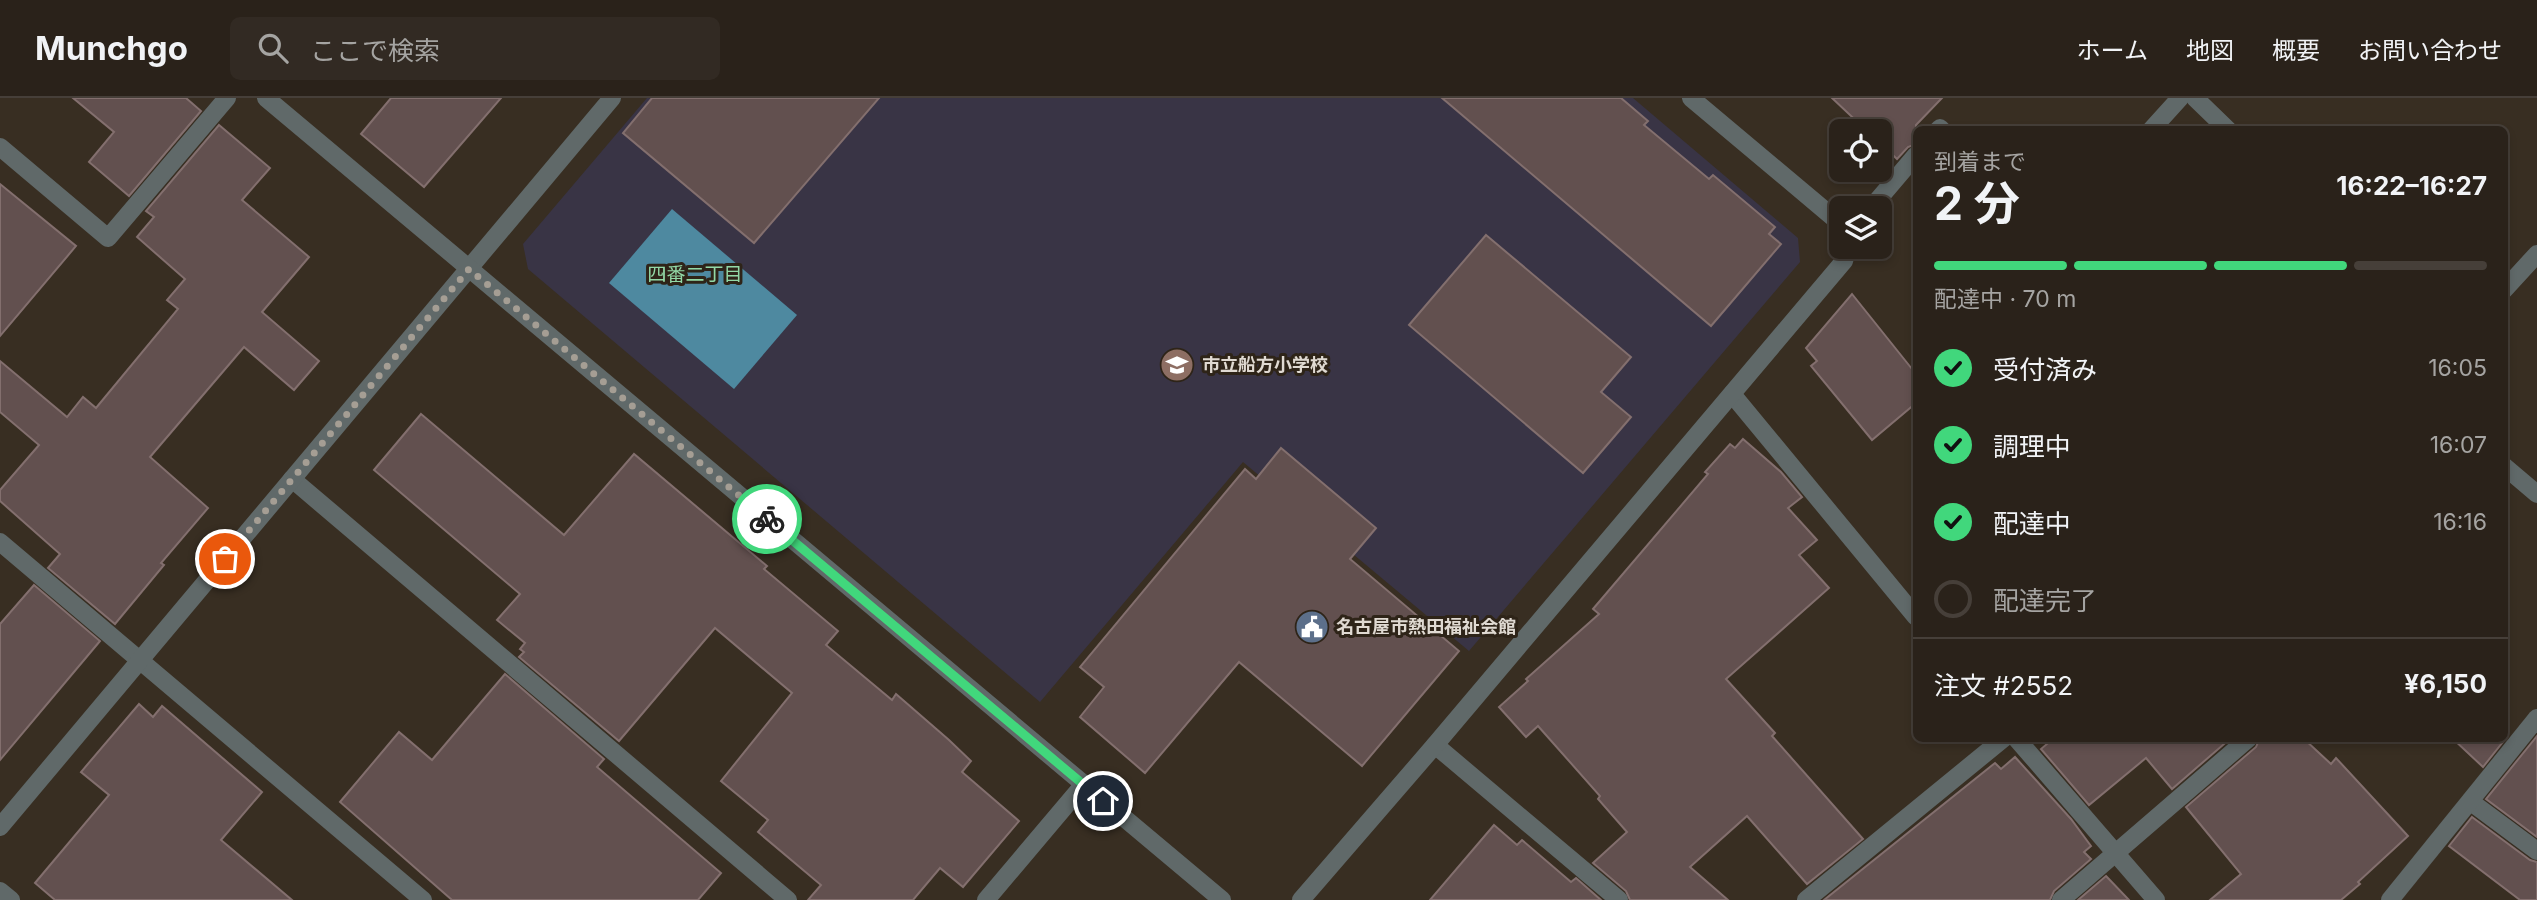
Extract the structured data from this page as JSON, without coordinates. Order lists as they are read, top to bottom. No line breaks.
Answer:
{"districts":["四番二丁目"],"places":{"school or university":["市立船方小学校"],"public building":["名古屋市熱田福祉会館"]},"page":{"header":"Munchgo","search":"ここで検索","nav":["ホーム","地図","概要","お問い合わせ"],"heading":["2 分","到着まで","16:22–16:27"],"panel":["注文 #2552","¥6,150"],"bar":"配達中 · 70 m","list":[["受付済み","16:05"],["調理中","16:07"],["配達中","16:16"],"配達完了"]}}
